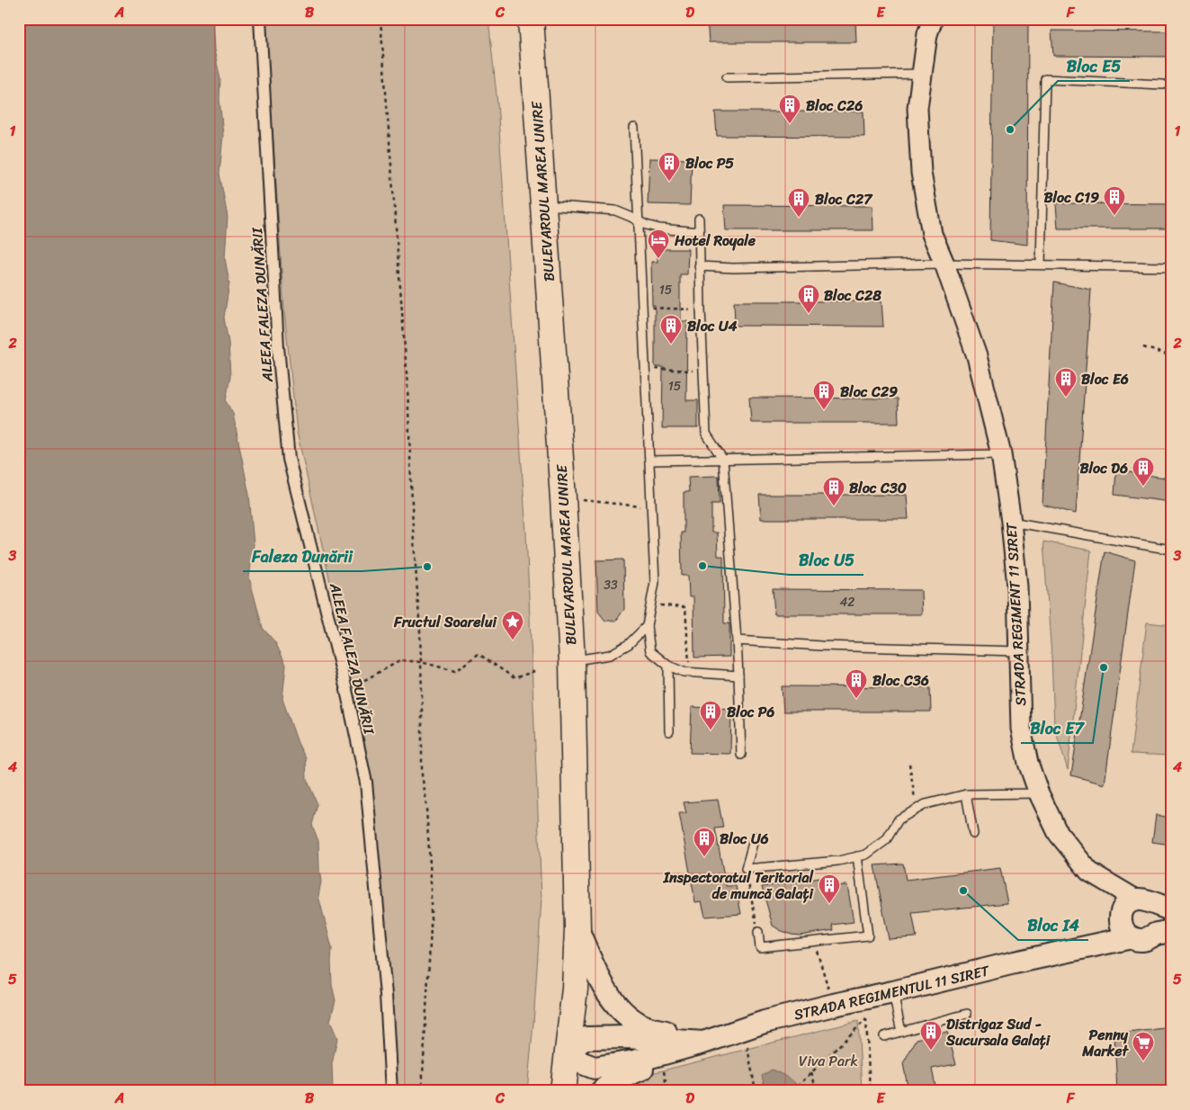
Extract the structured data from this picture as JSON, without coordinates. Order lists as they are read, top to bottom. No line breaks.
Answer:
{"streets":{"main road":["BULEVARDUL MAREA UNIRE","STRADA REGIMENT 11 SIRET","STRADA REGIMENTUL 11 SIRET"],"street":["ALEEA FALEZA DUNĂRII"]},"crossings":[["STRADA REGIMENT 11 SIRET","STRADA REGIMENTUL 11 SIRET"]],"parks":["Viva Park"],"places":{"building":["Bloc C26","Bloc P5","Bloc C19","Bloc C27","Bloc C28","Bloc U4","Bloc E6","Bloc C29","Bloc D6","Bloc C30","Bloc C36","Bloc P6","Bloc U6","Inspectoratul Teritorial de muncă Galați","Distrigaz Sud - Sucursala Galați"],"other":["Bloc E5","Bloc U5","Faleza Dunării","Bloc E7","Bloc I4"],"hotel":["Hotel Royale"],"place":["Fructul Soarelui"],"supermarket":["Penny Market"]},"house_numbers":["15","15","33","42"],"grid":{"columns":["A","B","C","D","E","F"],"rows":["1","2","3","4","5"]}}
